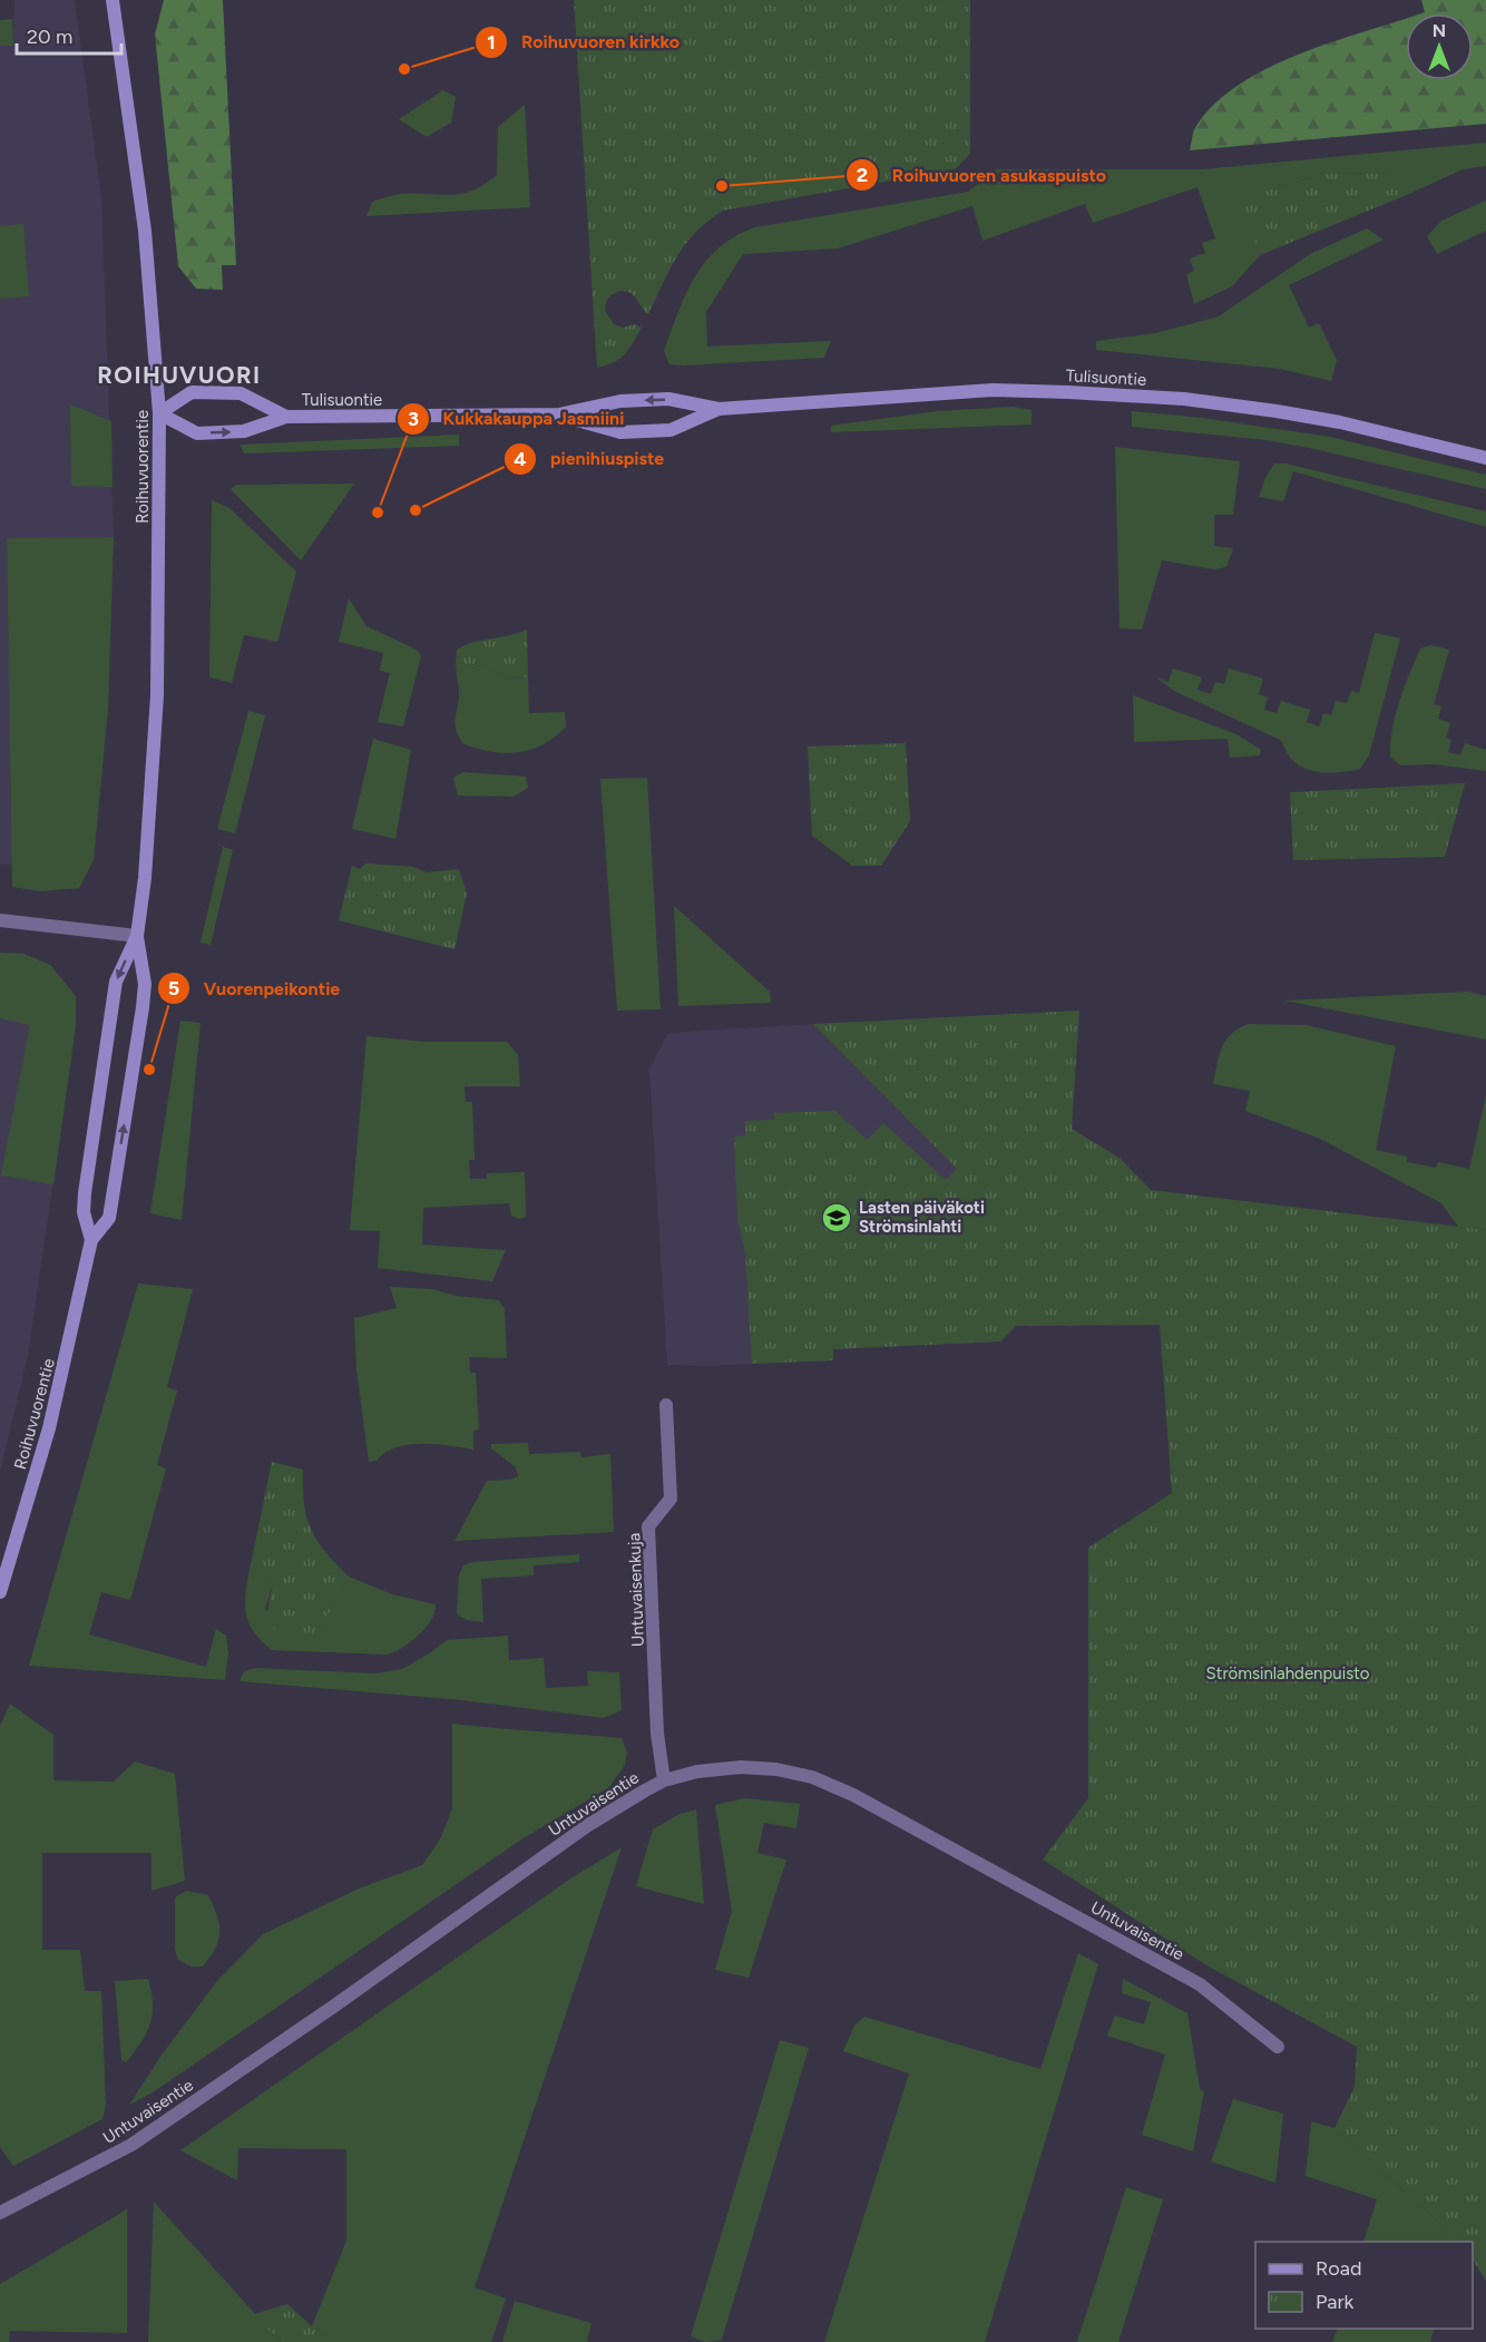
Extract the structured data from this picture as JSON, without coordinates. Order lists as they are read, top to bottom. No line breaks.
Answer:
{"streets":{"main road":["Tulisuontie","Roihuvuorentie"],"street":["Untuvaisenkuja","Untuvaisentie"]},"crossings":[["Tulisuontie","Roihuvuorentie"],["Untuvaisenkuja","Untuvaisentie"]],"districts":["ROIHUVUORI"],"parks":["Strömsinlahdenpuisto"],"places":{"other":["Roihuvuoren kirkko","Roihuvuoren asukaspuisto","pienihiuspiste","Kukkakauppa Jasmiini","Vuorenpeikontie"],"school or university":["Lasten päiväkoti Strömsinlahti"]},"legend":["Road","Park"],"scale_bar":"20 m","north":"top"}
